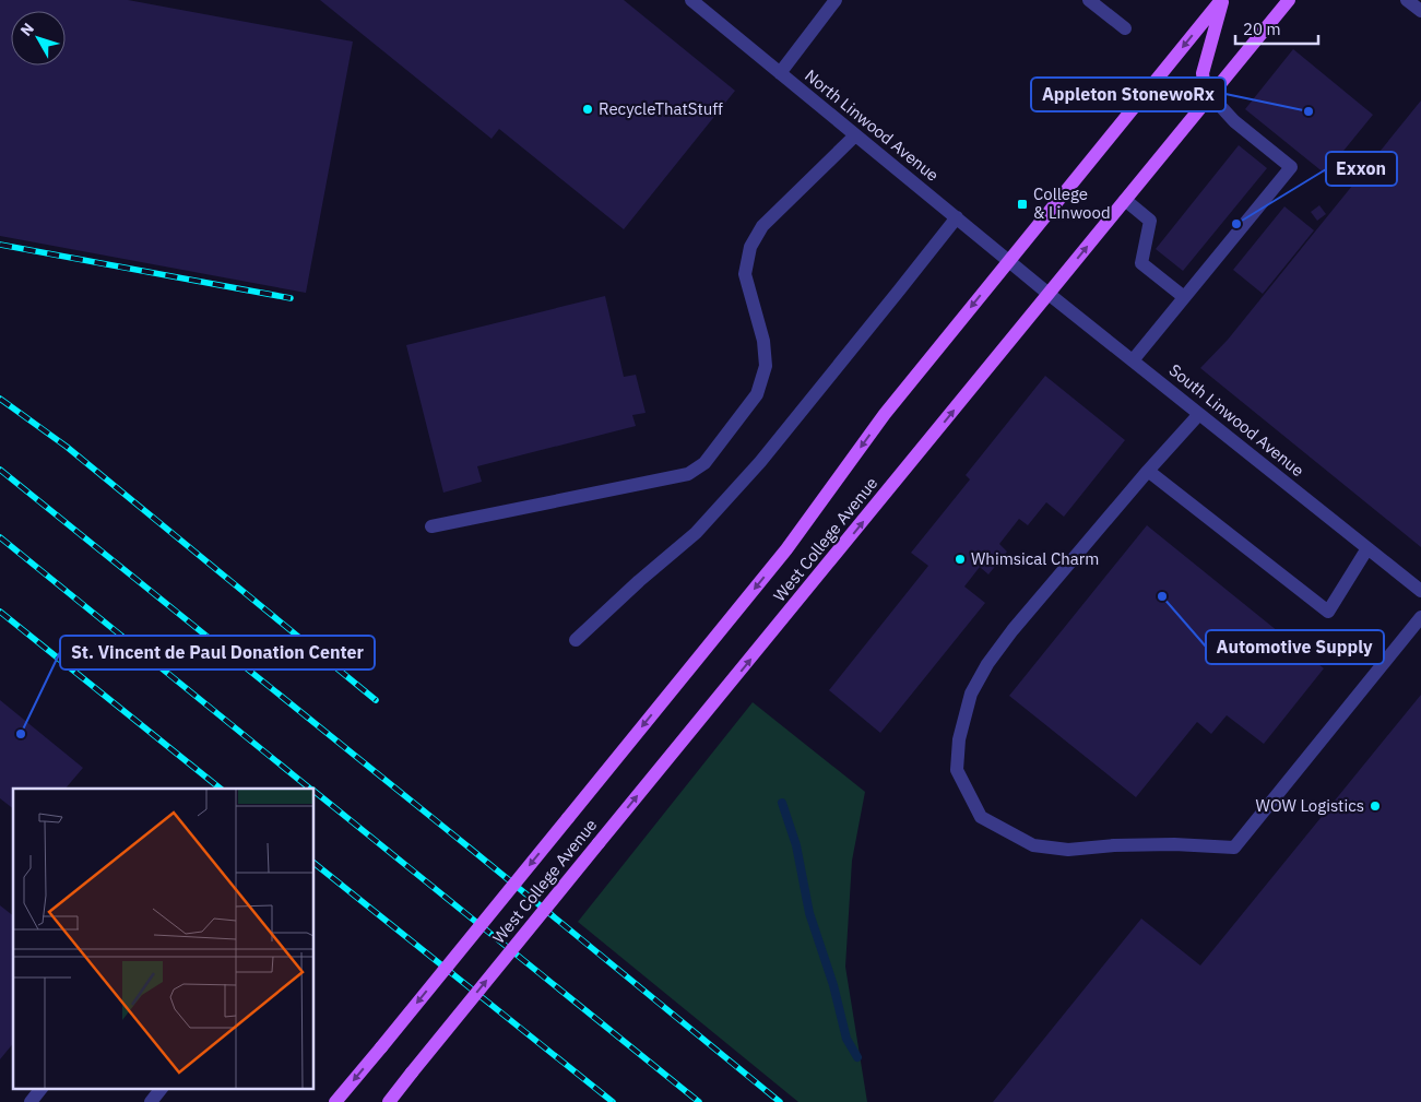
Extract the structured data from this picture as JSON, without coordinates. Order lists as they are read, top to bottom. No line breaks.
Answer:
{"streets":{"main road":["West College Avenue"],"street":["North Linwood Avenue","South Linwood Avenue"]},"crossings":[["North Linwood Avenue","South Linwood Avenue"],["North Linwood Avenue","West College Avenue"],["South Linwood Avenue","West College Avenue"]],"places":{"other":["RecycleThatStuff","Appleton StonewoRx","Exxon","Whimsical Charm","Automotive Supply","St. Vincent de Paul Donation Center","WOW Logistics"],"transit":["College & Linwood"]},"scale_bar":"20 m","north":"top left"}
